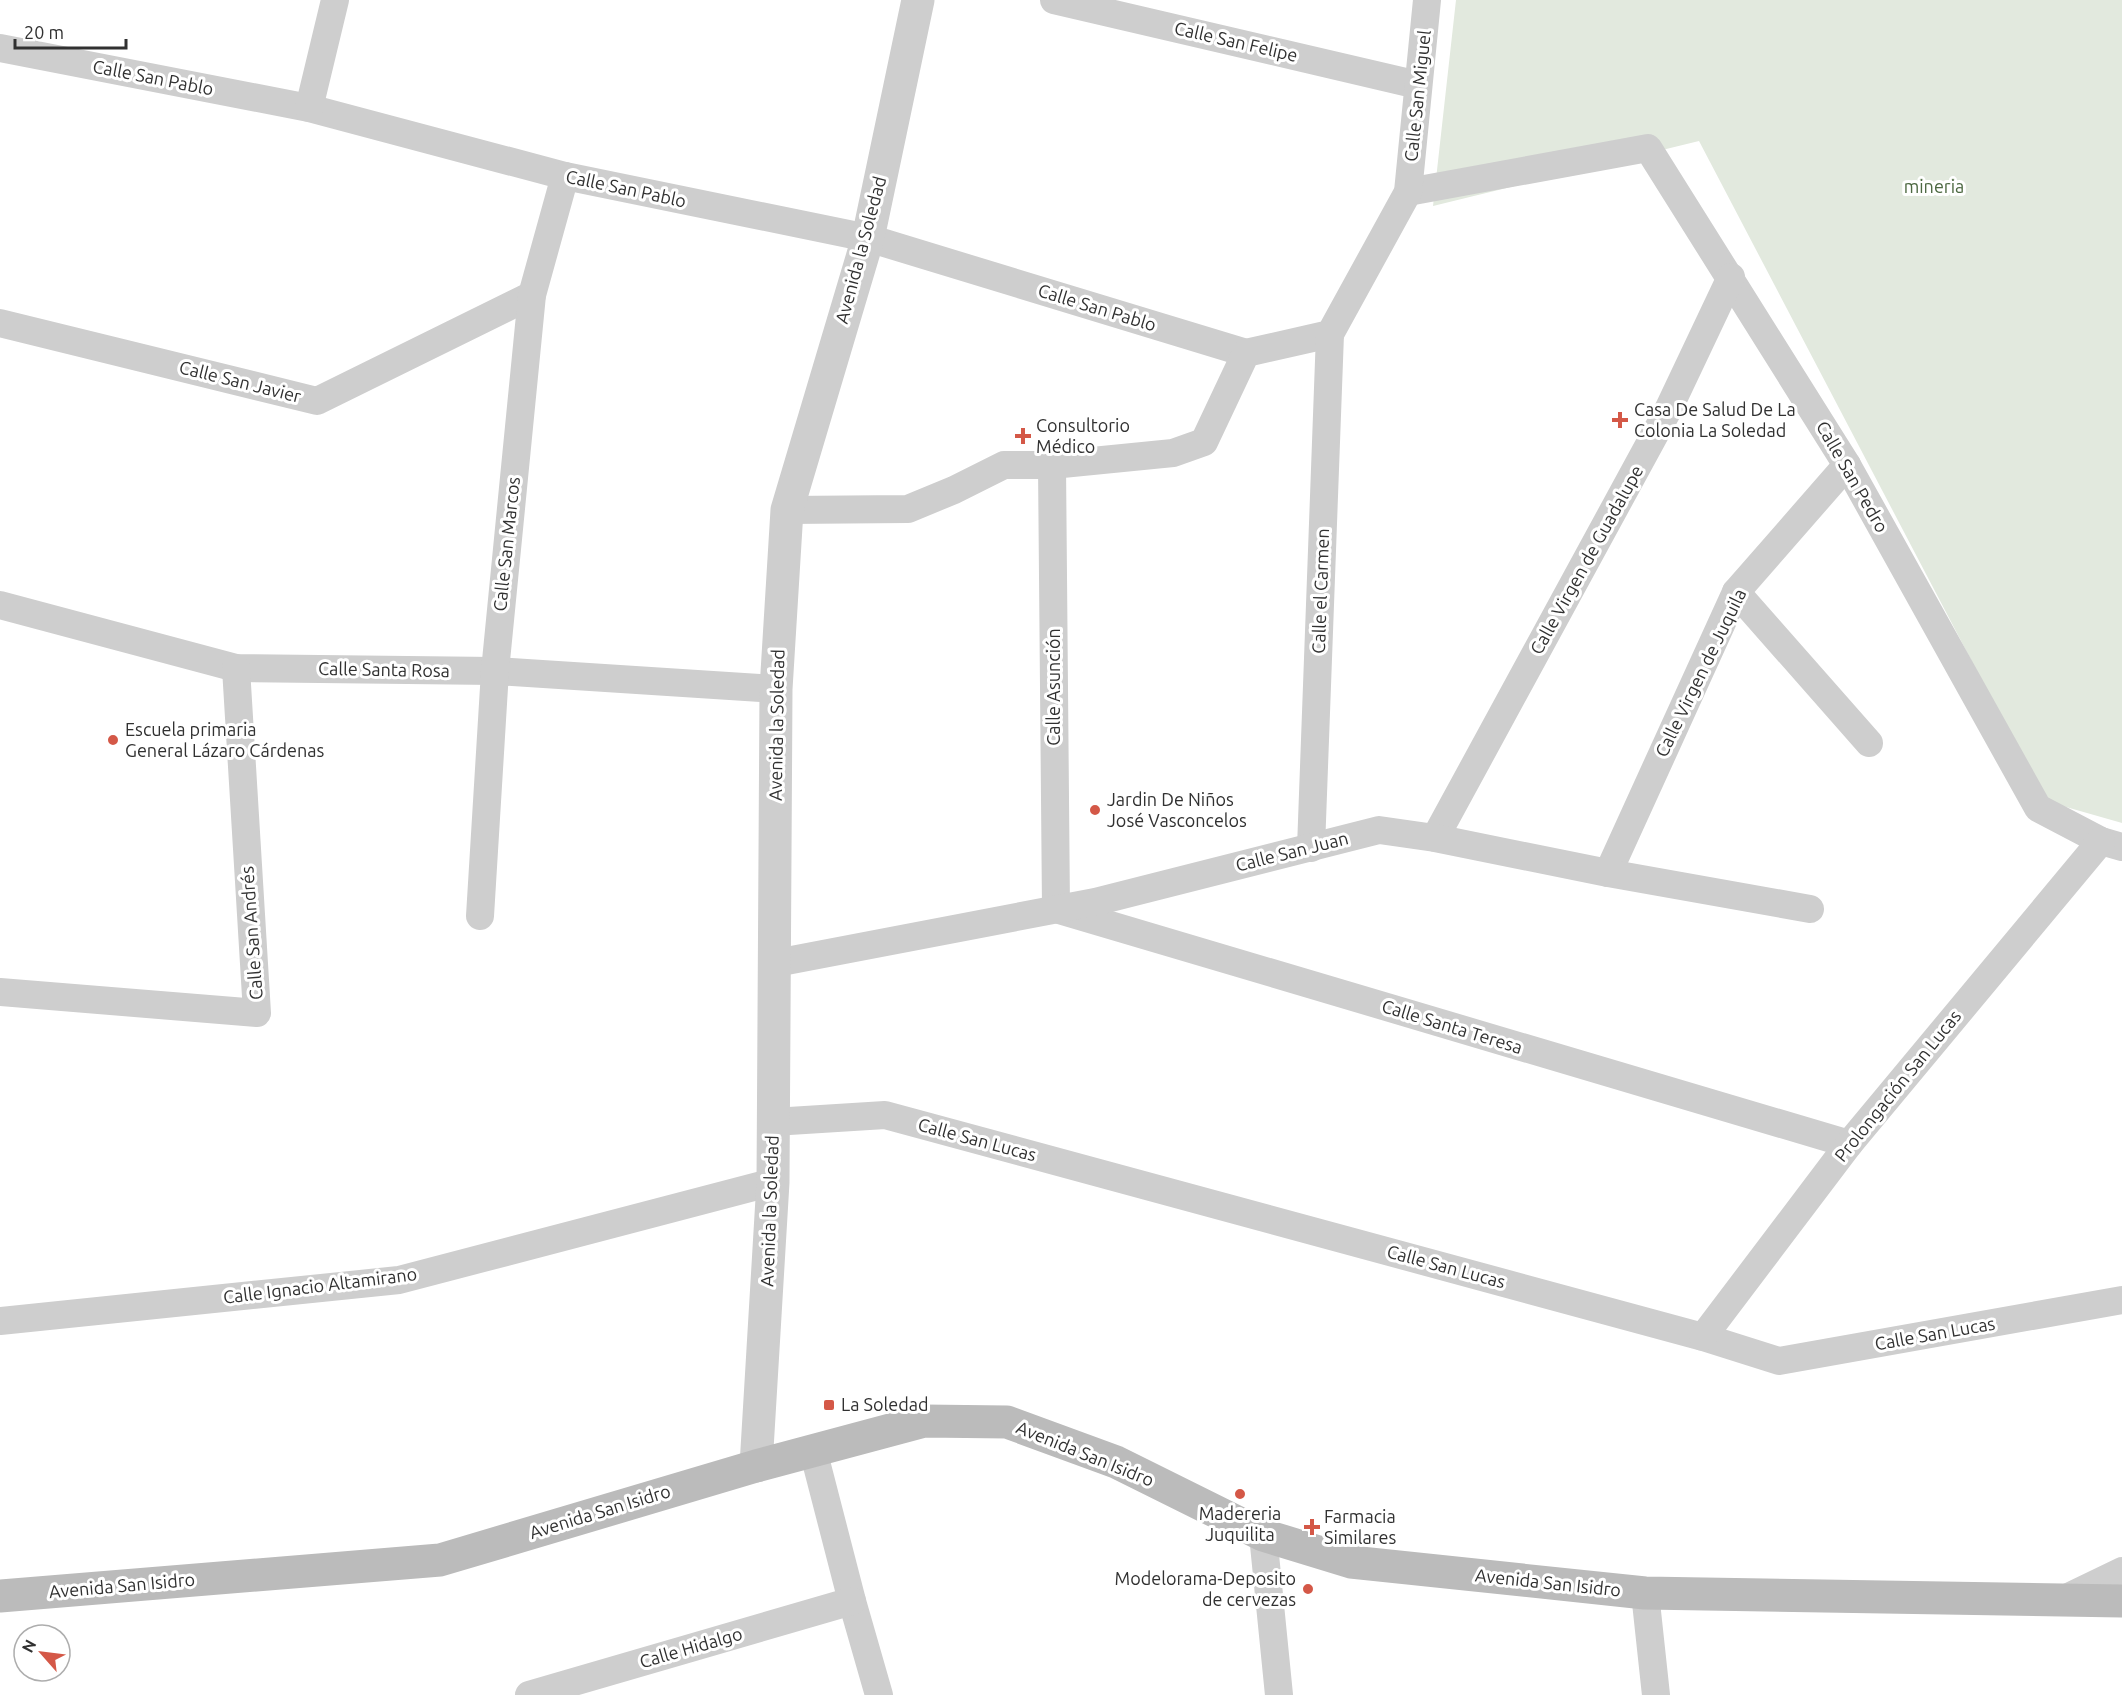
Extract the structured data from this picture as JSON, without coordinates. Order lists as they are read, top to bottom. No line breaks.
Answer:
{"streets":{"main road":["Avenida San Isidro"],"street":["Calle San Felipe","Calle San Pablo","Calle San Miguel","Avenida la Soledad","Calle San Javier","Calle San Pedro","Calle San Marcos","Calle Virgen de Guadalupe","Calle el Carmen","Calle Santa Rosa","Calle Virgen de Juquila","Calle Asunción","Calle San Juan","Calle San Andrés","Calle Santa Teresa","Prolongación San Lucas","Calle San Lucas","Calle Ignacio Altamirano","Calle Hidalgo"]},"crossings":[["Calle San Felipe","Calle San Miguel"],["Calle San Pablo","Avenida la Soledad"],["Calle San Pablo","Calle San Marcos"],["Calle San Miguel","Calle San Pedro"],["Avenida la Soledad","Calle Santa Rosa"],["Avenida la Soledad","Calle San Juan"],["Avenida la Soledad","Calle San Lucas"],["Avenida la Soledad","Calle Ignacio Altamirano"],["Avenida la Soledad","Avenida San Isidro"],["Calle San Javier","Calle San Marcos"],["Calle San Pedro","Calle Virgen de Guadalupe"],["Calle San Pedro","Calle Virgen de Juquila"],["Calle San Pedro","Prolongación San Lucas"],["Calle San Marcos","Calle Santa Rosa"],["Calle Virgen de Guadalupe","Calle San Juan"],["Calle el Carmen","Calle San Juan"],["Calle Santa Rosa","Calle San Andrés"],["Calle Virgen de Juquila","Calle San Juan"],["Calle Asunción","Calle San Juan"],["Calle Asunción","Calle Santa Teresa"],["Calle San Juan","Calle Santa Teresa"],["Calle Santa Teresa","Prolongación San Lucas"],["Prolongación San Lucas","Calle San Lucas"]],"parks":["mineria"],"places":{"health":["Casa De Salud De La Colonia La Soledad","Consultorio Médico","Farmacia Similares"],"other":["Escuela primaria General Lázaro Cárdenas","Jardin De Niños José Vasconcelos","Madereria Juquilita","Modelorama-Deposito de cervezas"],"transit":["La Soledad"]},"scale_bar":"20 m","north":"top left"}
